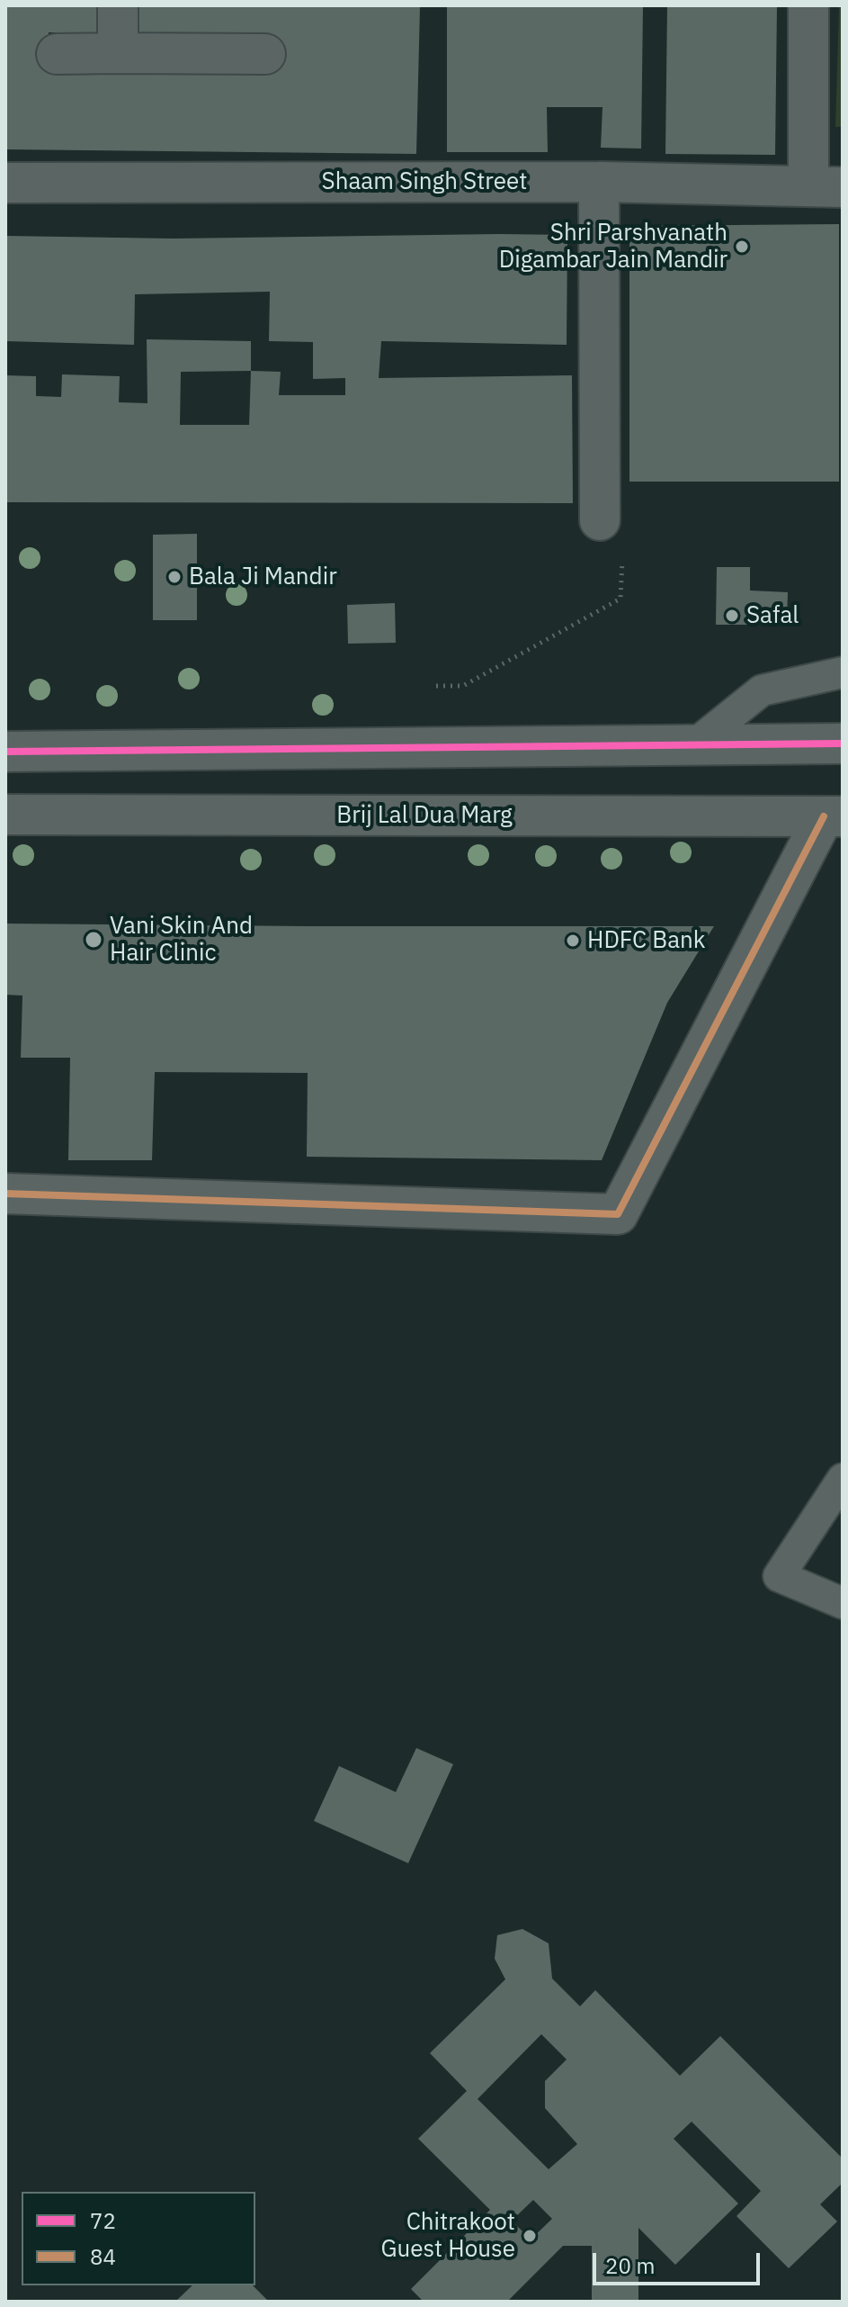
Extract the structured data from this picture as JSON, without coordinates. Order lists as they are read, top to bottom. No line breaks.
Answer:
{"streets":{"street":["Shaam Singh Street","Brij Lal Dua Marg"]},"places":["Shri Parshvanath Digambar Jain Mandir","Bala Ji Mandir","Safal","Vani Skin And Hair Clinic","HDFC Bank","Chitrakoot Guest House"],"lines":["transit line 72","transit line 84"],"legend":["72","84"],"scale_bar":"20 m"}
